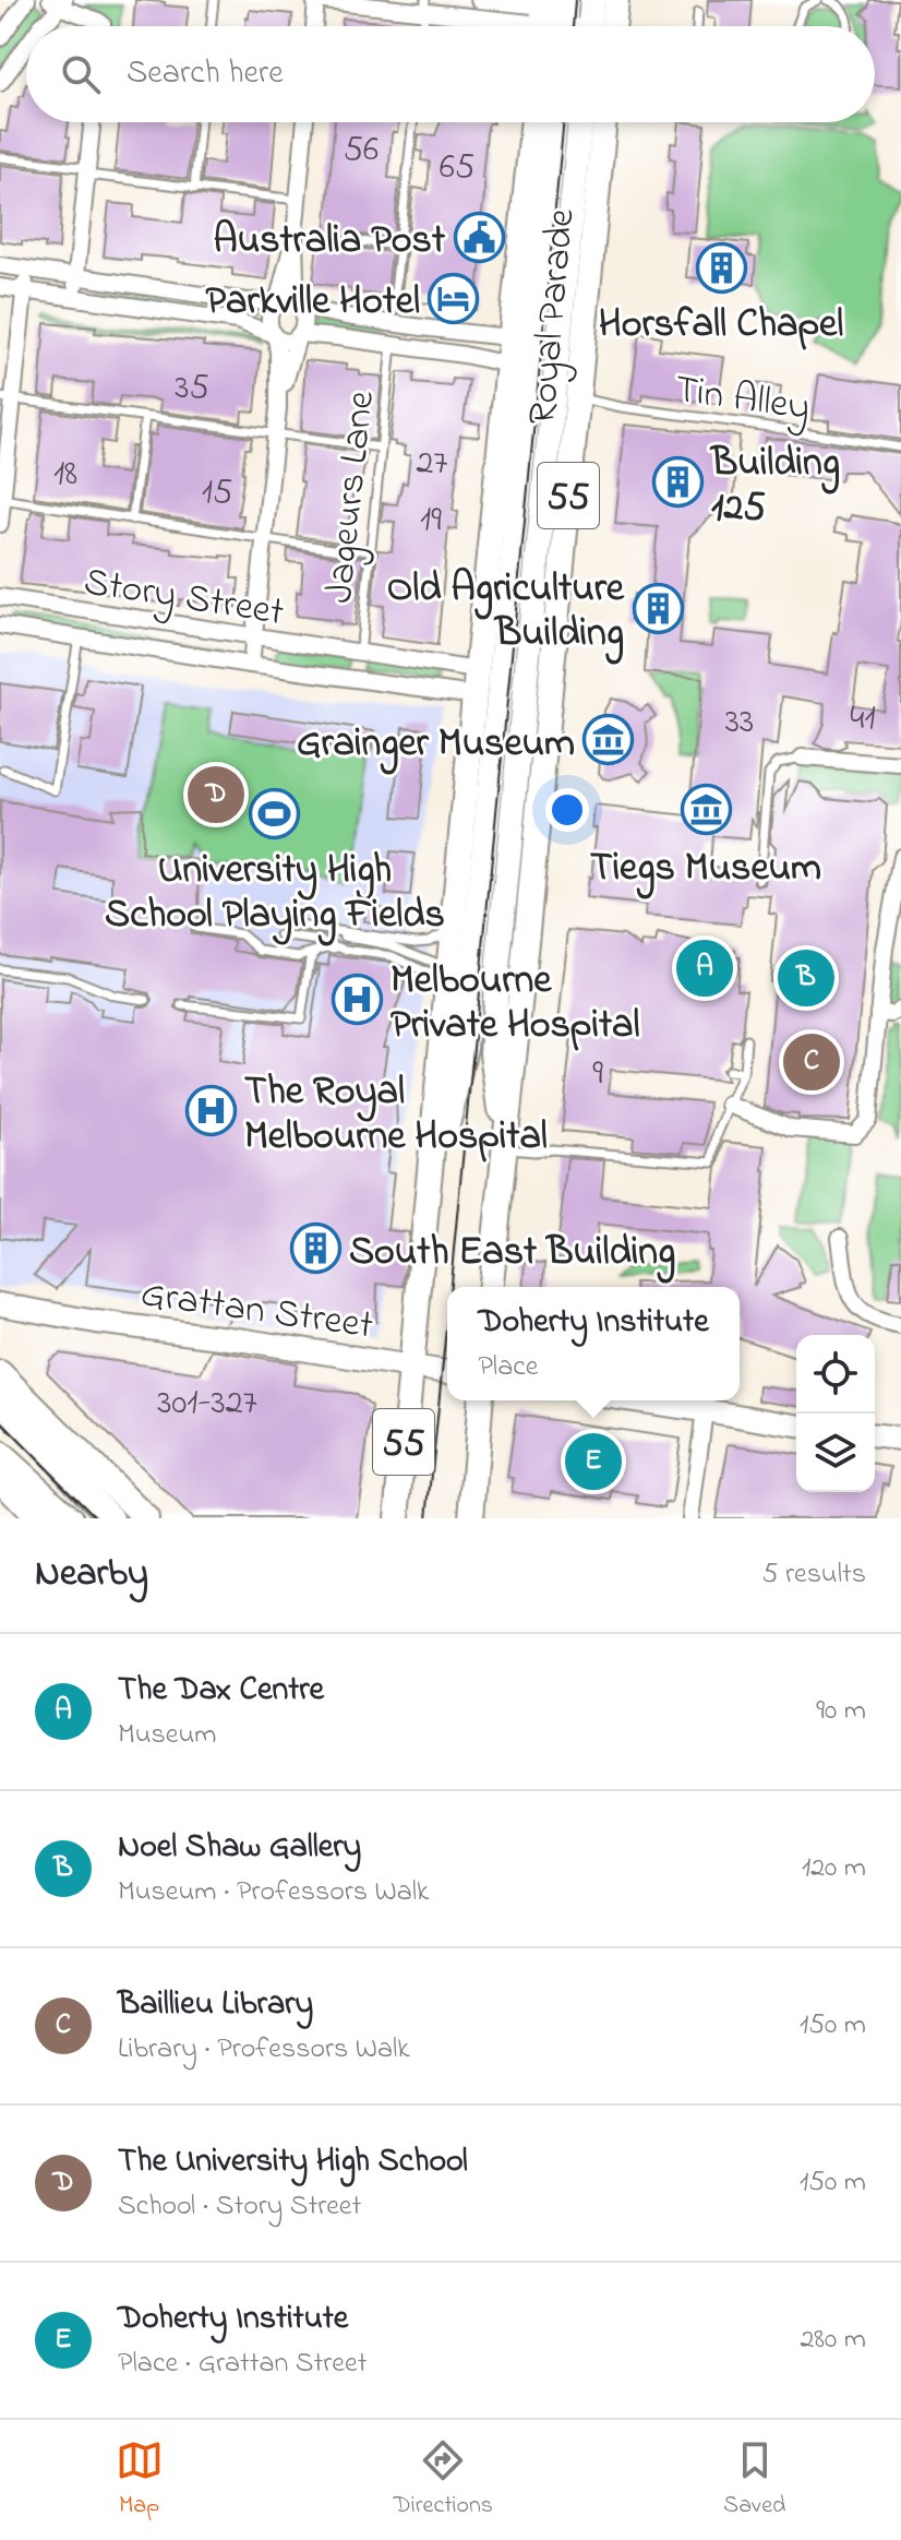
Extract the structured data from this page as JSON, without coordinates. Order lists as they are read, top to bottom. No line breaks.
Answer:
{"streets":{"main road":["Royal Parade","55"],"street":["Story Street","Grattan Street"],"lane":["Tin Alley","Jageurs Lane"]},"crossings":[["Royal Parade","Tin Alley"],["Royal Parade","55"],["Royal Parade","Story Street"],["Royal Parade","Grattan Street"],["55","Grattan Street"],["Jageurs Lane","Story Street"]],"places":{"public building":["Australia Post"],"building":["Horsfall Chapel","Building 125","Old Agriculture Building","South East Building"],"hotel":["Parkville Hotel"],"museum":["Grainger Museum","Tiegs Museum"],"sports":["University High School Playing Fields"],"hospital":["Melbourne Private Hospital","The Royal Melbourne Hospital"]},"house_numbers":["56","65","35","27","18","15","19","41","33","9","301-327"],"page":{"search":"Search here","pins":["D","A","B","C","E"],"popup":["Doherty Institute","Place"],"heading":["Nearby","5 results"],"list":[{"mark":"A","name":"The Dax Centre","note":"Museum","value":"90 m"},{"mark":"B","name":"Noel Shaw Gallery","note":"Museum · Professors Walk","value":"120 m"},{"mark":"C","name":"Baillieu Library","note":"Library · Professors Walk","value":"150 m"},{"mark":"D","name":"The University High School","note":"School · Story Street","value":"150 m"},{"mark":"E","name":"Doherty Institute","note":"Place · Grattan Street","value":"280 m"}],"nav":["Map","Directions","Saved"]}}
